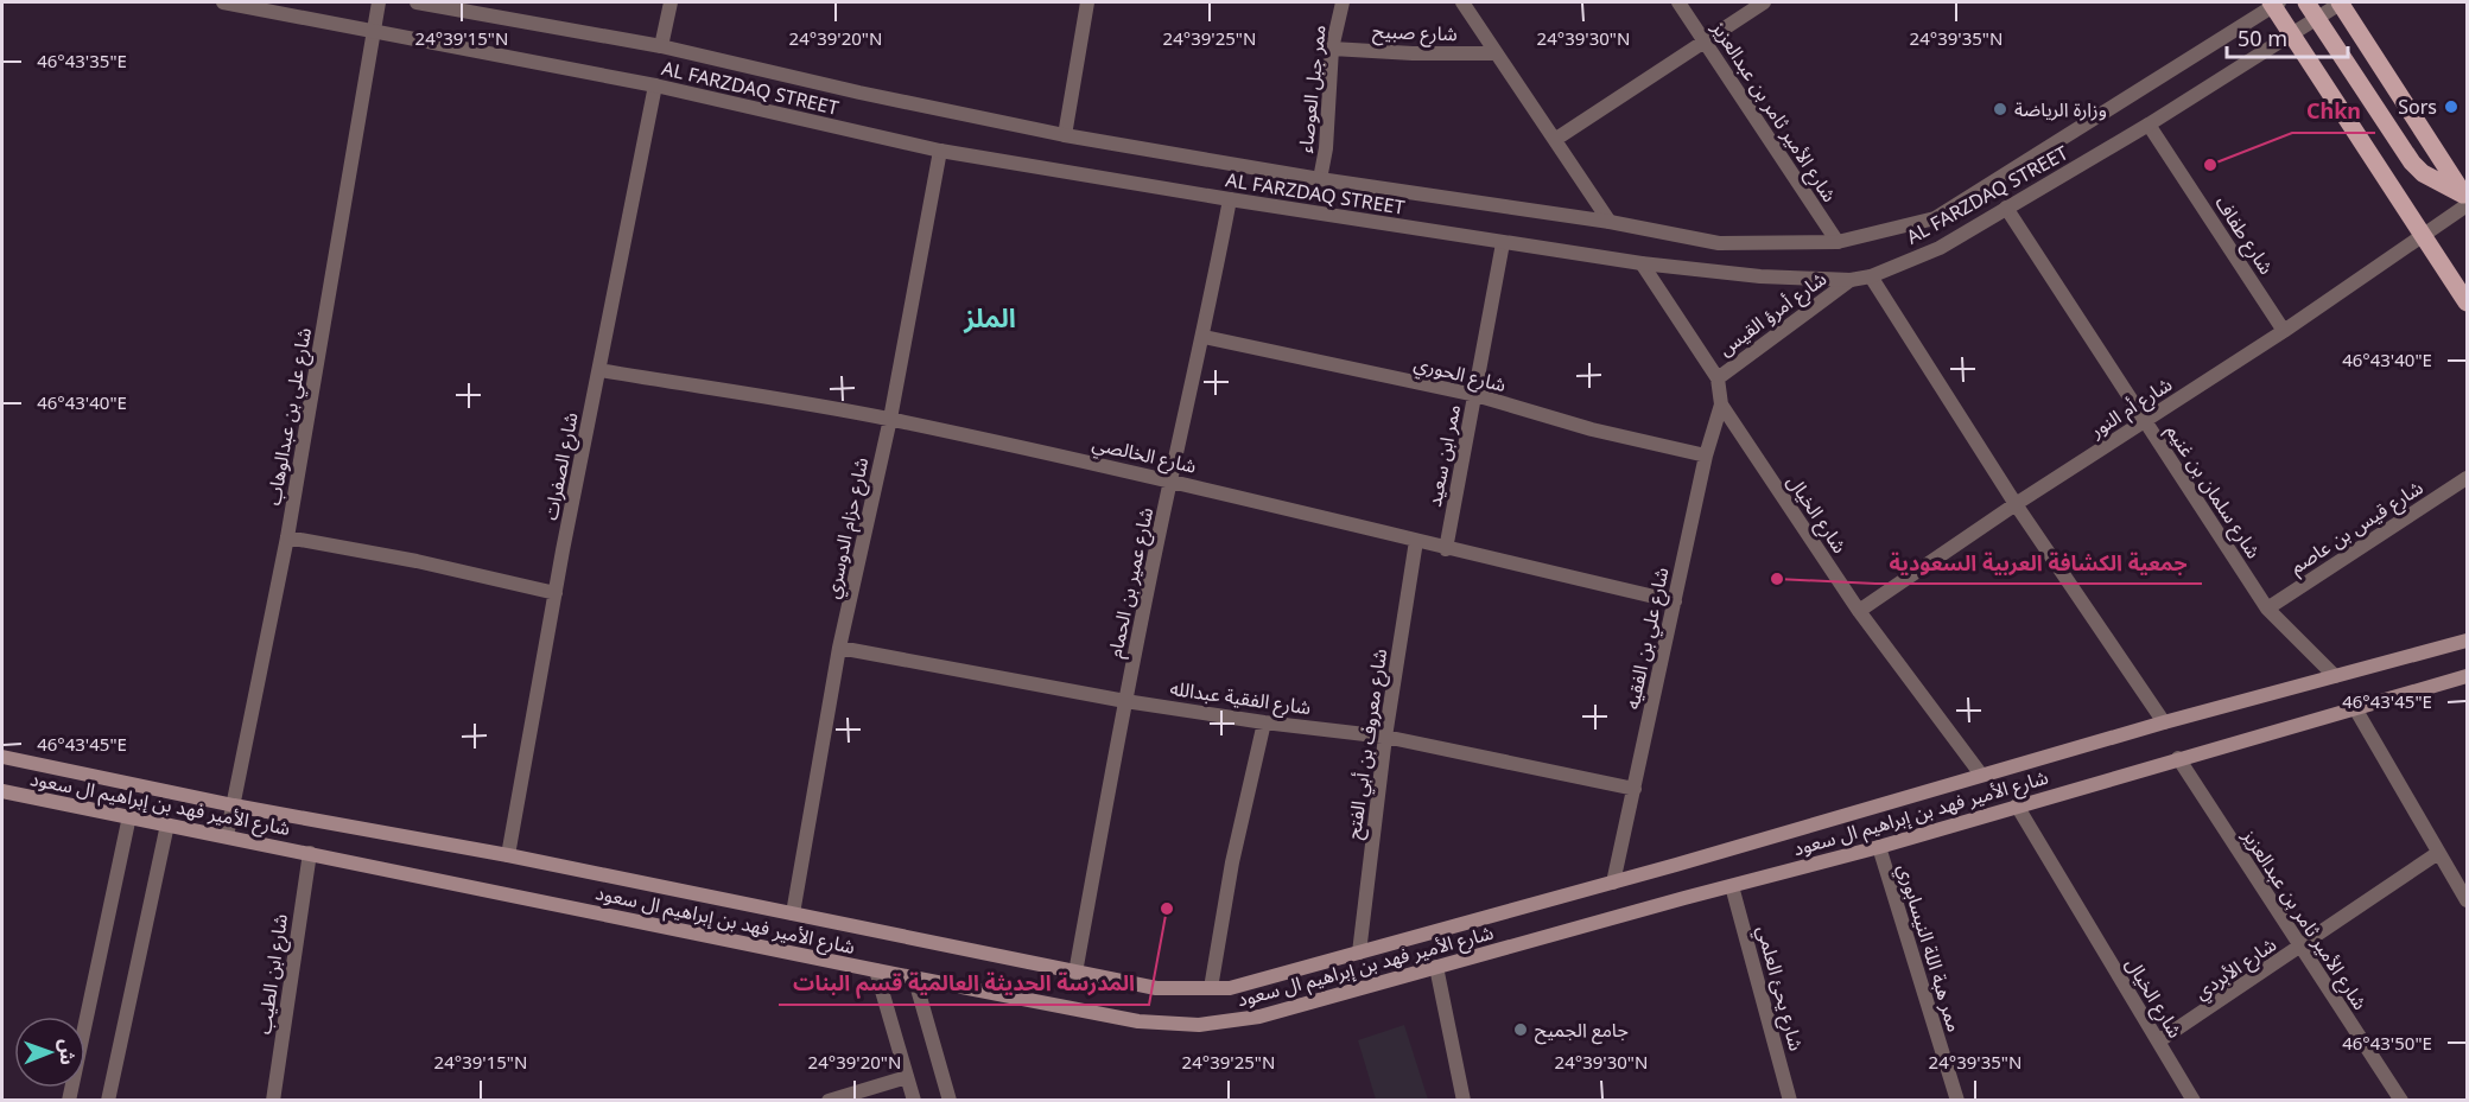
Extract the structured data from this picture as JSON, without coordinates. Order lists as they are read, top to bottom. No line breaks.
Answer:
{"streets":{"main road":["شارع الأمير فهد بن إبراهيم ال سعود"],"street":["شارع صبيح","AL FARZDAQ STREET","ممر جبل العوصاء","شارع الأمير ثامر بن عبدالعزيز","شارع طفاف","شارع أمرؤ القيس","شارع الحوري","شارع أم النور","شارع علي بن عبدالوهاب","شارع الخالصي","ممر ابن سعيد","شارع الصفرات","شارع سلمان بن غنيم","شارع الخيال","شارع قيس بن عاصم","شارع حزام الدوسري","شارع عمير بن الحمام","شارع علي بن الفقيه","شارع الفقية عبدالله","شارع معروف بن أبي الفتح","ممر هبة اللة النيسابوري","شارع الأبردي","شارع ابن الطيب","شارع يحئ العلمي"]},"crossings":[["شارع صبيح","ممر جبل العوصاء"],["AL FARZDAQ STREET","ممر جبل العوصاء"],["AL FARZDAQ STREET","شارع الأمير ثامر بن عبدالعزيز"],["AL FARZDAQ STREET","شارع طفاف"],["AL FARZDAQ STREET","شارع أمرؤ القيس"],["AL FARZDAQ STREET","شارع علي بن عبدالوهاب"],["AL FARZDAQ STREET","ممر ابن سعيد"],["AL FARZDAQ STREET","شارع الصفرات"],["AL FARZDAQ STREET","شارع سلمان بن غنيم"],["AL FARZDAQ STREET","شارع الخيال"],["AL FARZDAQ STREET","شارع حزام الدوسري"],["AL FARZDAQ STREET","شارع عمير بن الحمام"],["شارع الأمير ثامر بن عبدالعزيز","شارع الأمير فهد بن إبراهيم ال سعود"],["شارع الأمير ثامر بن عبدالعزيز","شارع الأبردي"],["شارع طفاف","شارع أم النور"],["شارع أمرؤ القيس","شارع الخيال"],["شارع الحوري","ممر ابن سعيد"],["شارع الحوري","شارع عمير بن الحمام"],["شارع الحوري","شارع علي بن الفقيه"],["شارع أم النور","شارع سلمان بن غنيم"],["شارع أم النور","شارع الخيال"],["شارع علي بن عبدالوهاب","شارع الأمير فهد بن إبراهيم ال سعود"],["شارع الخالصي","ممر ابن سعيد"],["شارع الخالصي","شارع الصفرات"],["شارع الخالصي","شارع حزام الدوسري"],["شارع الخالصي","شارع عمير بن الحمام"],["شارع الخالصي","شارع علي بن الفقيه"],["شارع الخالصي","شارع معروف بن أبي الفتح"],["شارع الصفرات","شارع الأمير فهد بن إبراهيم ال سعود"],["شارع سلمان بن غنيم","شارع قيس بن عاصم"],["شارع سلمان بن غنيم","شارع الأمير فهد بن إبراهيم ال سعود"],["شارع الخيال","شارع علي بن الفقيه"],["شارع الخيال","شارع الأمير فهد بن إبراهيم ال سعود"],["شارع الخيال","شارع الأبردي"],["شارع حزام الدوسري","شارع الفقية عبدالله"],["شارع حزام الدوسري","شارع الأمير فهد بن إبراهيم ال سعود"],["شارع عمير بن الحمام","شارع الفقية عبدالله"],["شارع عمير بن الحمام","شارع الأمير فهد بن إبراهيم ال سعود"],["شارع علي بن الفقيه","شارع الفقية عبدالله"],["شارع علي بن الفقيه","شارع الأمير فهد بن إبراهيم ال سعود"],["شارع الفقية عبدالله","شارع معروف بن أبي الفتح"],["شارع معروف بن أبي الفتح","شارع الأمير فهد بن إبراهيم ال سعود"],["شارع الأمير فهد بن إبراهيم ال سعود","ممر هبة اللة النيسابوري"],["شارع الأمير فهد بن إبراهيم ال سعود","شارع ابن الطيب"],["شارع الأمير فهد بن إبراهيم ال سعود","شارع يحئ العلمي"]],"districts":["الملز"],"places":["Sors","وزارة الرياضة","Chkn","جمعية الكشافة العربية السعودية","المدرسة الحديثة العالمية قسم البنات","جامع الجميح"],"scale_bar":"50 m","north":"right","coordinates":["24°39'15\"N","24°39'20\"N","24°39'25\"N","24°39'30\"N","24°39'35\"N","46°43'35\"E","46°43'40\"E","46°43'45\"E","46°43'50\"E"]}
